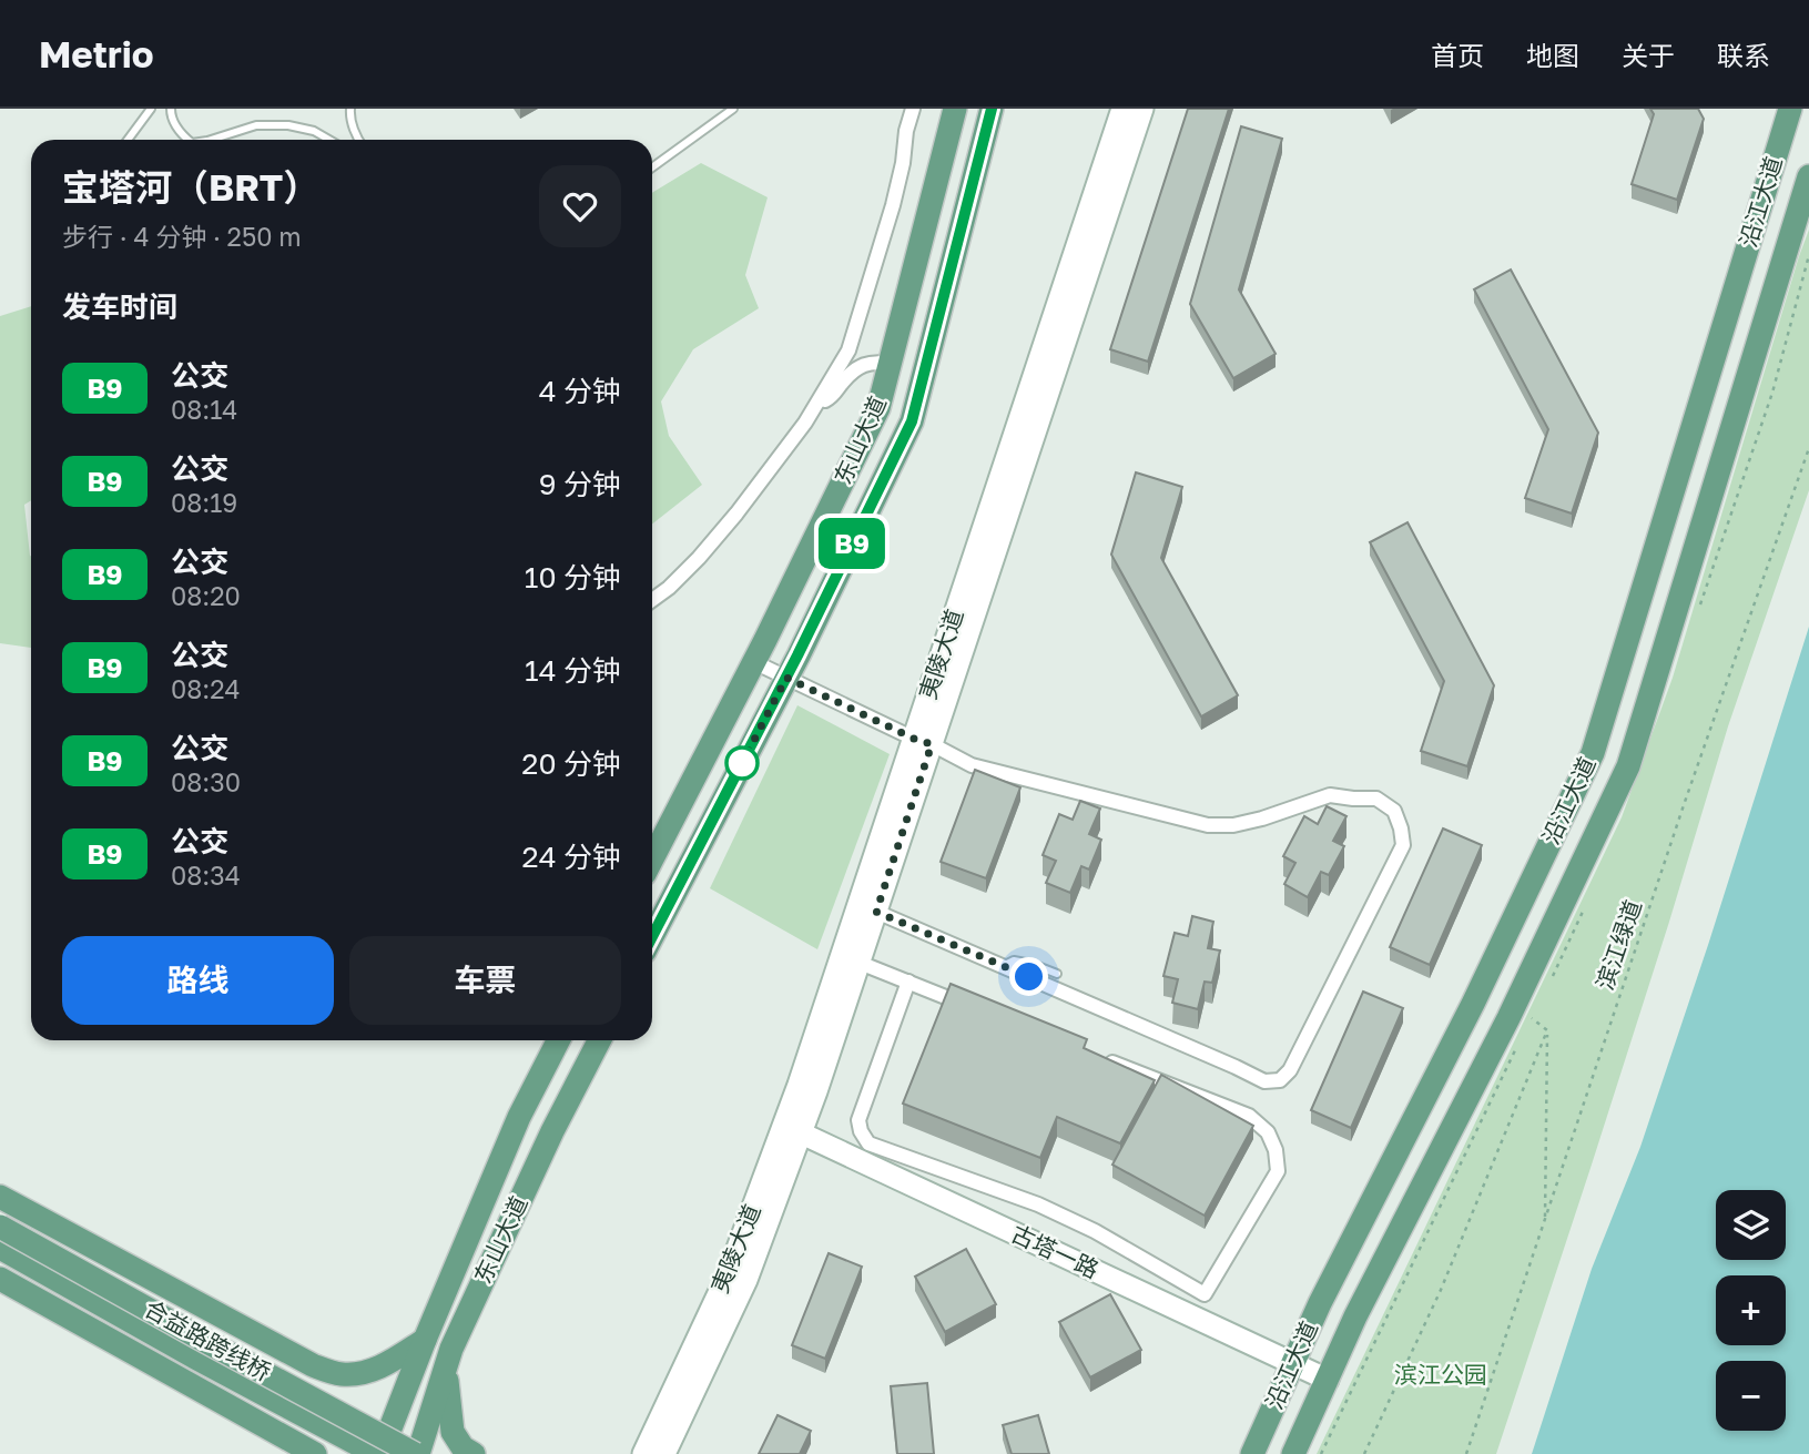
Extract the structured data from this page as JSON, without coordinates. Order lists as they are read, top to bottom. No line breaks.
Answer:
{"streets":{"main road":["沿江大道","东山大道","夷陵大道","古塔一路","合益路跨线桥"],"path":["滨江绿道"]},"crossings":[["沿江大道","古塔一路"],["东山大道","合益路跨线桥"],["夷陵大道","古塔一路"]],"parks":["滨江公园"],"lines":["bus line B9"],"page":{"header":"Metrio","nav":["首页","地图","关于","联系"],"on_map":"B9","heading":[["宝塔河（BRT）","步行 · 4 分钟 · 250 m"],"发车时间"],"list":[{"mark":"B9","name":"公交","note":"08:14","value":"4 分钟"},{"mark":"B9","name":"公交","note":"08:19","value":"9 分钟"},{"mark":"B9","name":"公交","note":"08:20","value":"10 分钟"},{"mark":"B9","name":"公交","note":"08:24","value":"14 分钟"},{"mark":"B9","name":"公交","note":"08:30","value":"20 分钟"},{"mark":"B9","name":"公交","note":"08:34","value":"24 分钟"}],"buttons":["路线","车票"],"map_buttons":["+","−"]}}
